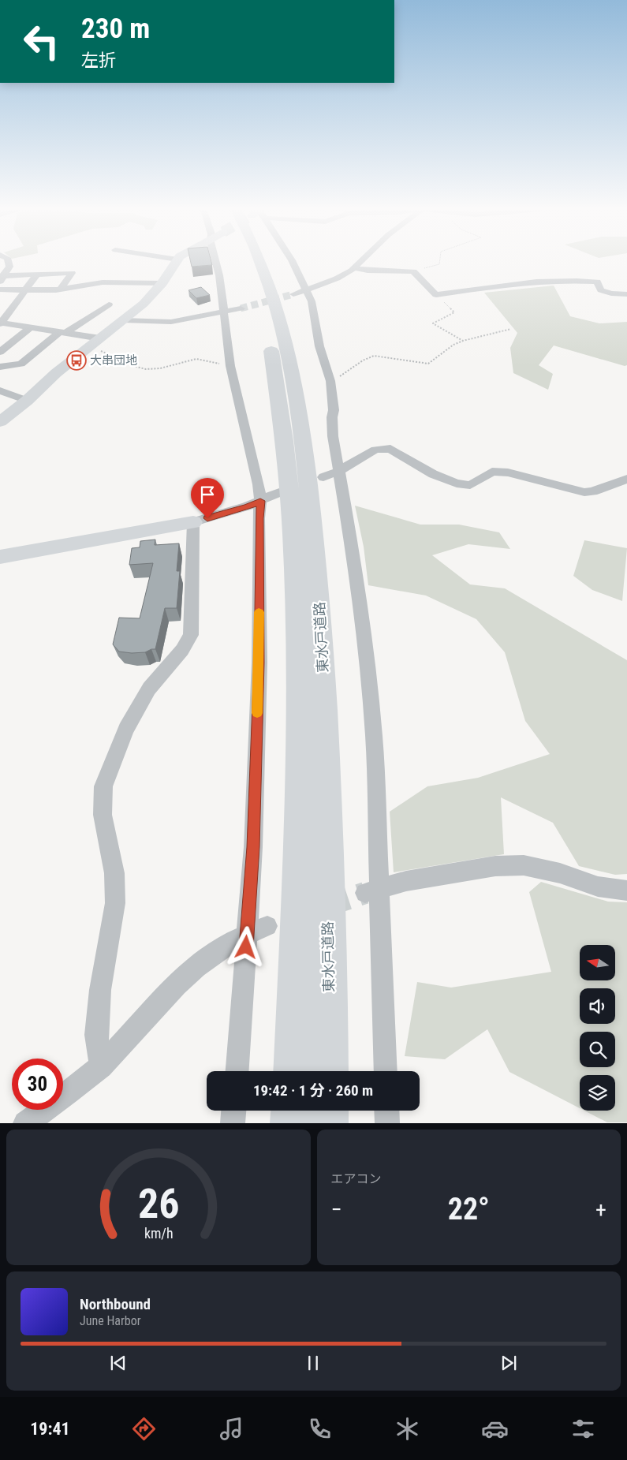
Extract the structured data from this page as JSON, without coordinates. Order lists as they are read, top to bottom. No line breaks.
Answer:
{"streets":{"highway":["東水戸道路"]},"places":{"bus stop":["大串団地"]},"north":"left","page":{"turn":["230 m","左折"],"limit":"30","trip":"19:42 · 1 分 · 260 m","tile":"エアコン","heat":["−","22°","+"],"song":["Northbound","June Harbor"],"tabs":"19:41","gauge":["26","km/h"]}}
